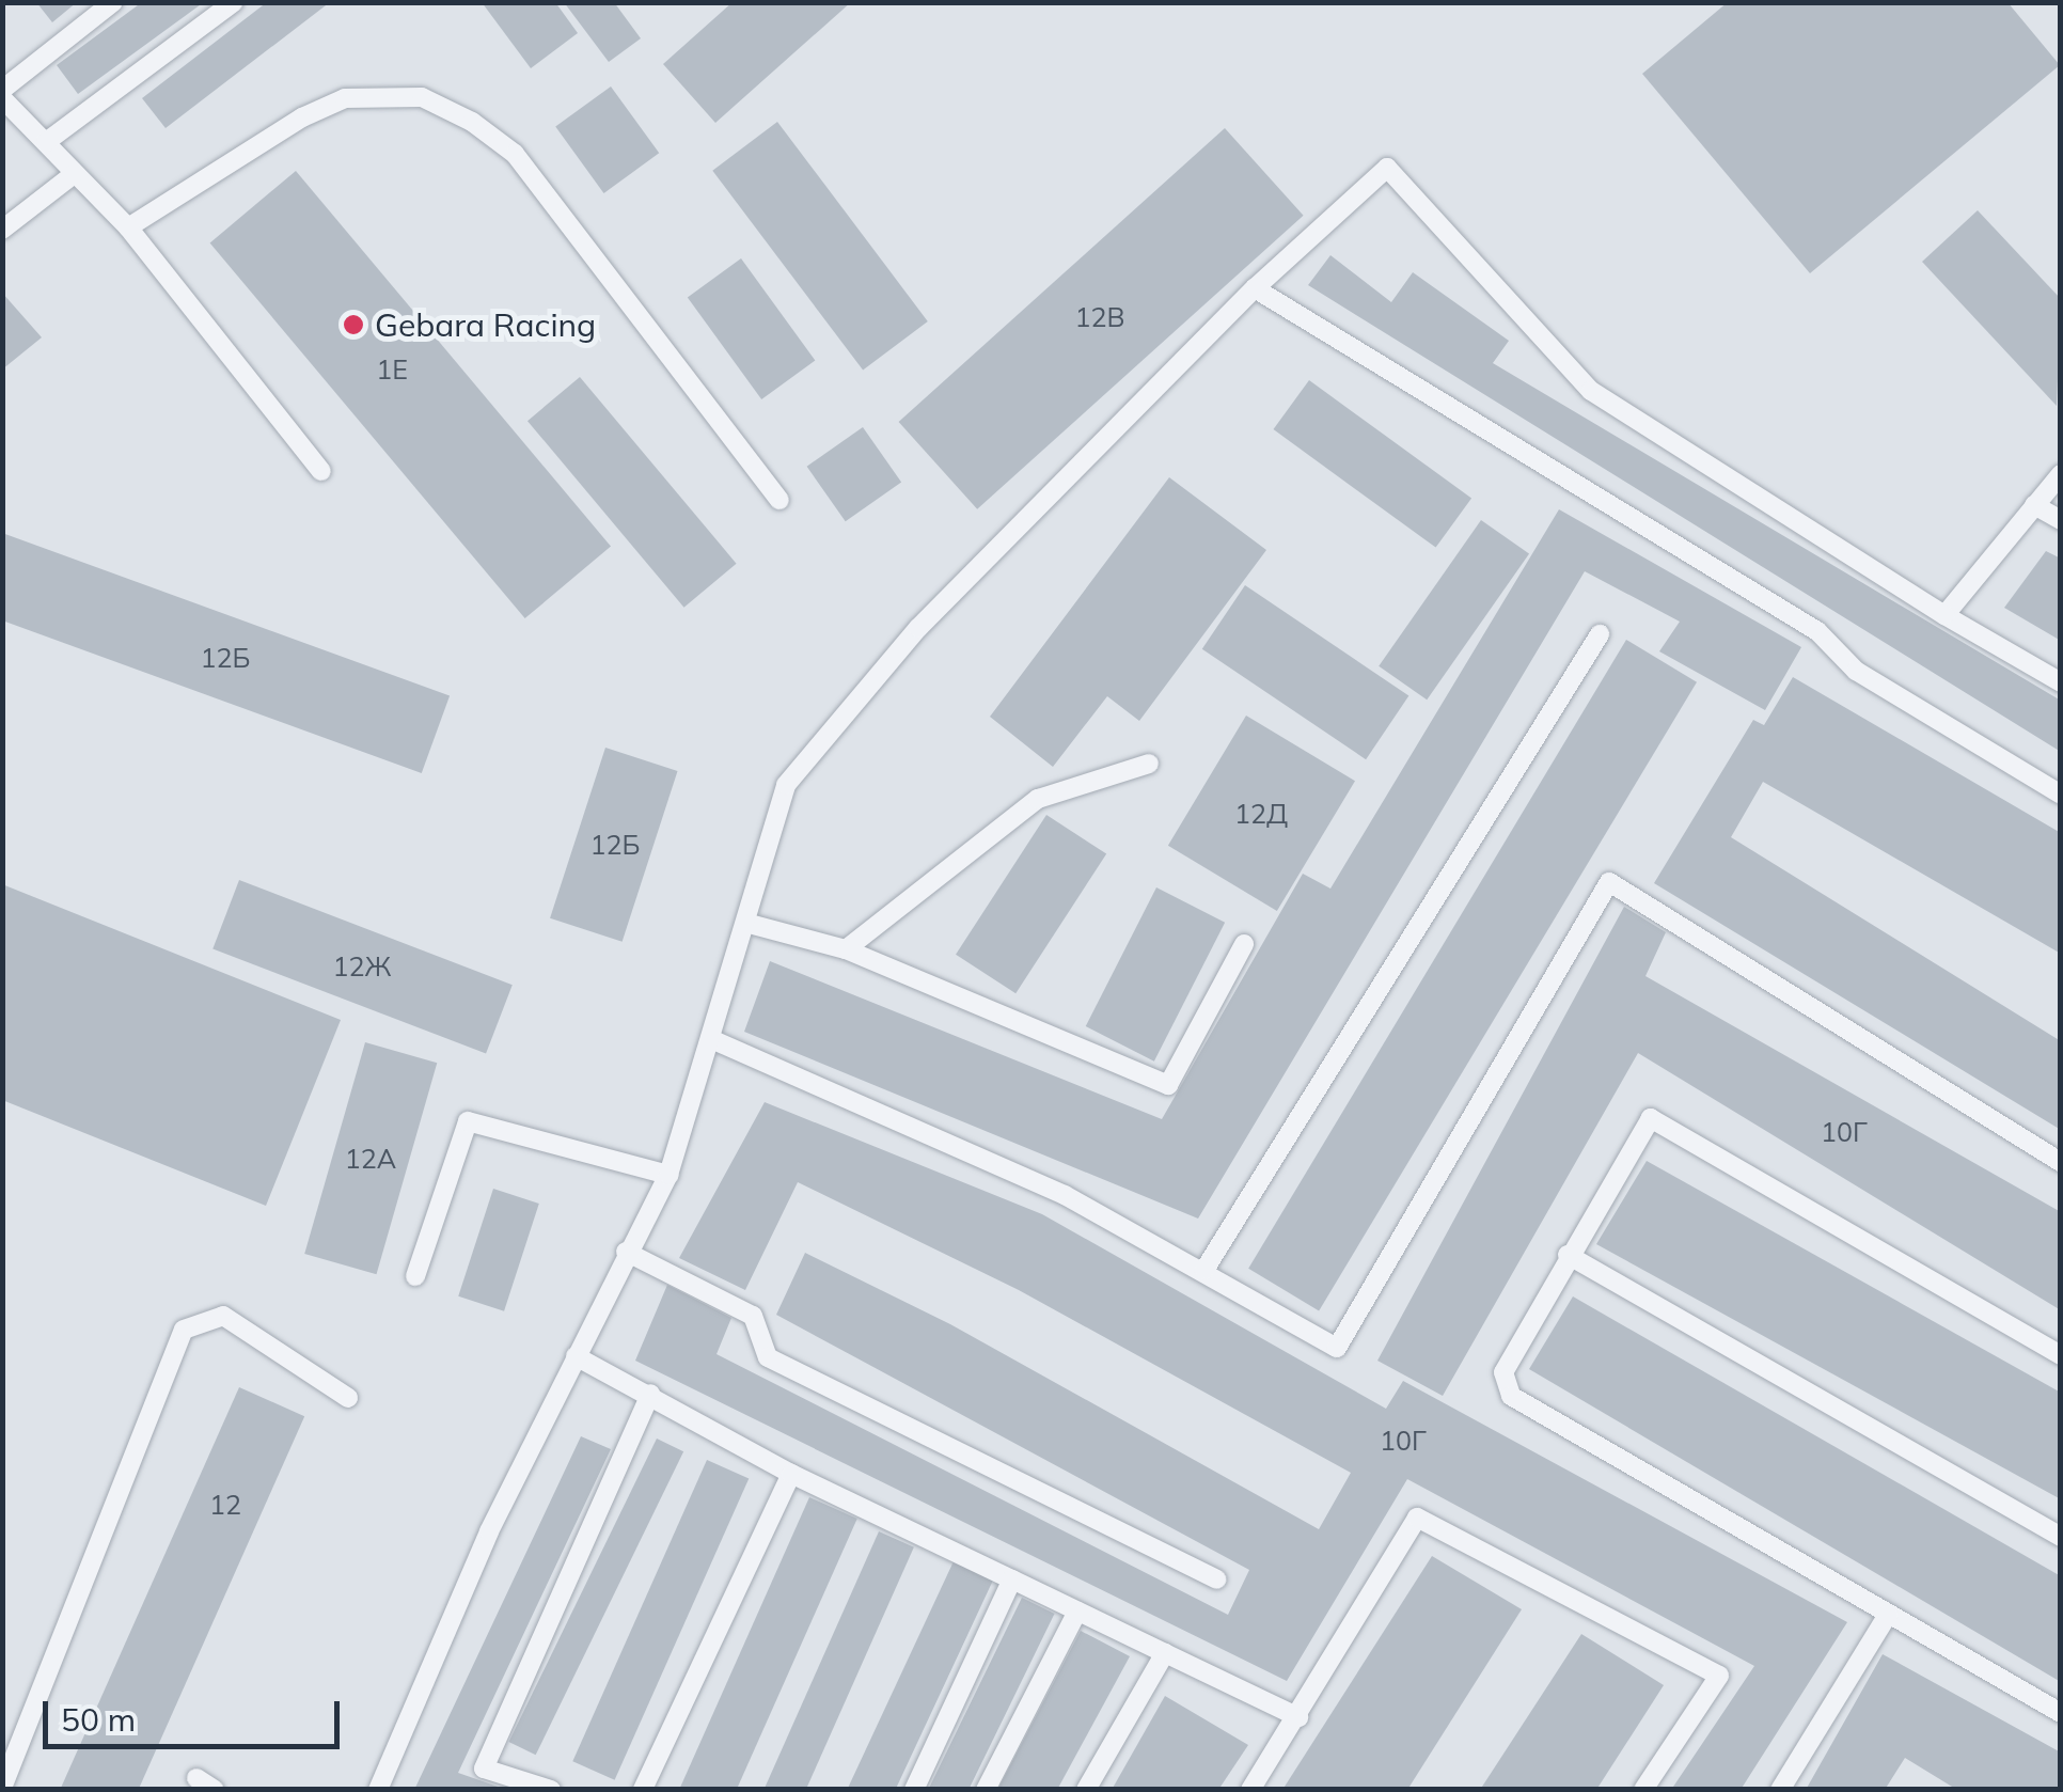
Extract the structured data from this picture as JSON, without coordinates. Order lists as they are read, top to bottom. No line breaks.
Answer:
{"places":["Gebara Racing"],"house_numbers":["12В","1Е","12Б","12Д","12Б","12Ж","10Г","12А","10Г","12"],"scale_bar":"50 m"}
